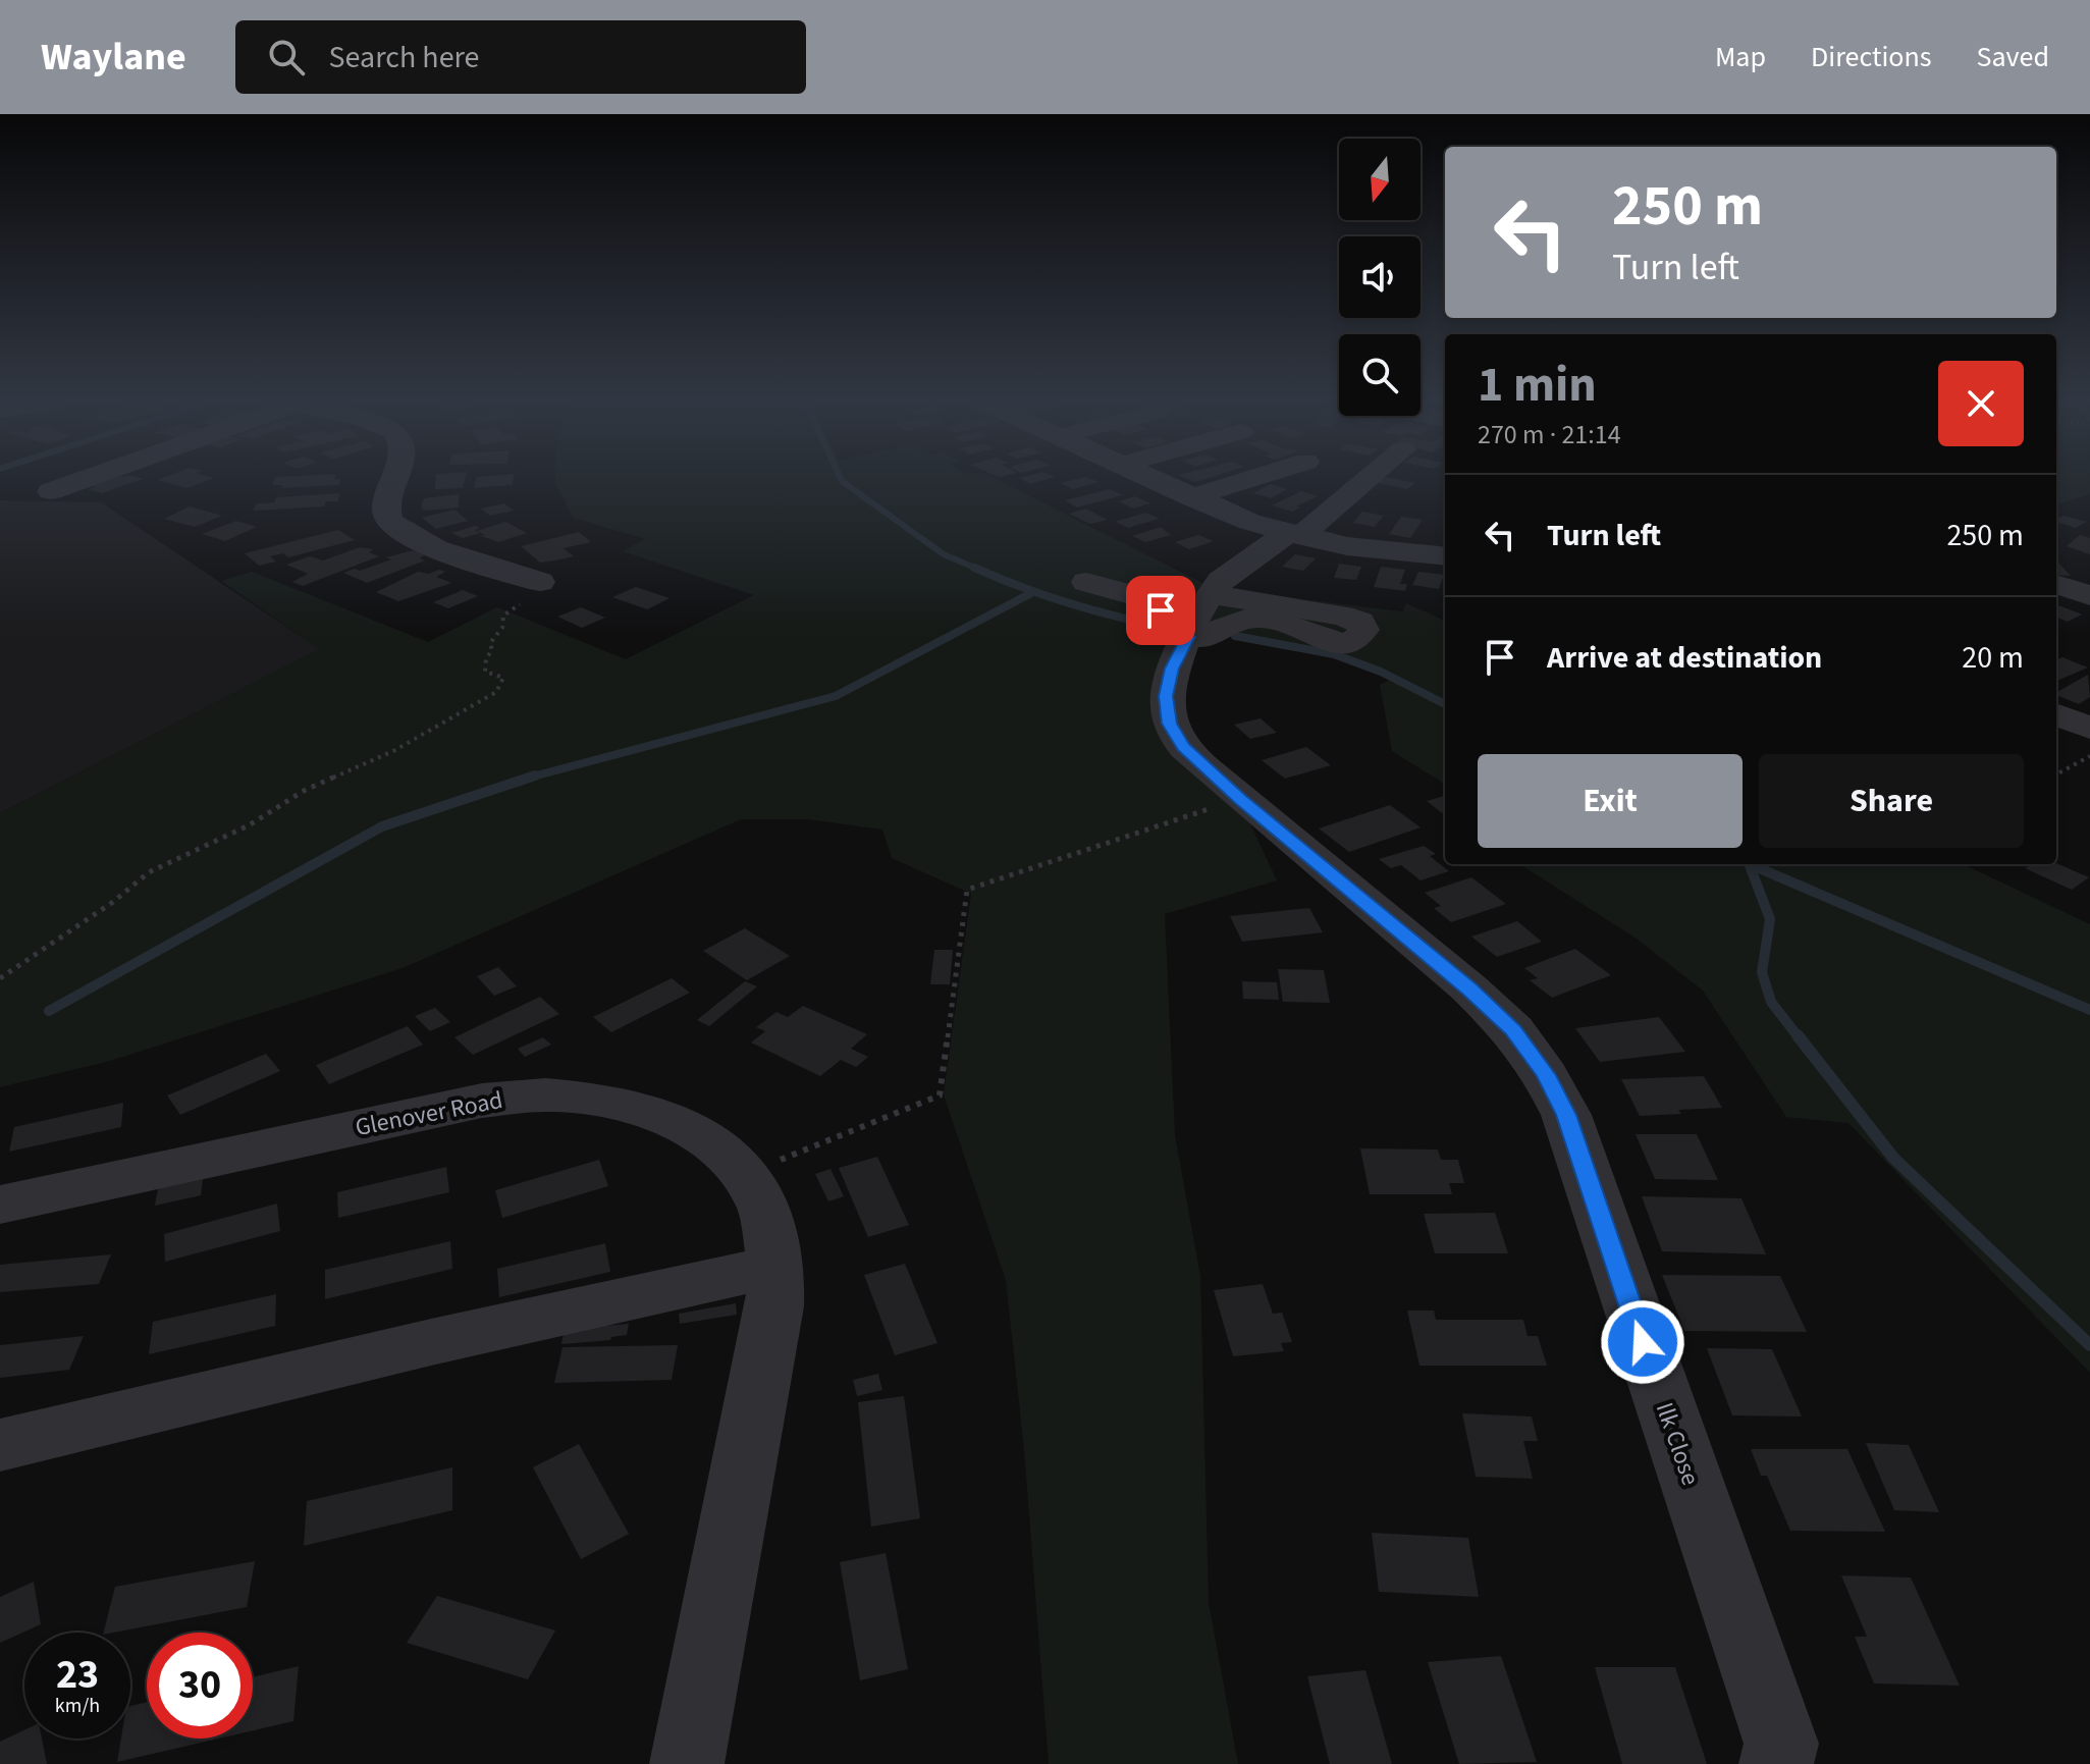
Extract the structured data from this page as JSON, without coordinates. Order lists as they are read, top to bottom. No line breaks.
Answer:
{"streets":{"street":["Glenover Road","Ilk Close"]},"north":"bottom","page":{"header":"Waylane","search":"Search here","nav":["Map","Directions","Saved"],"turn":["250 m","Turn left"],"heading":["1 min","270 m · 21:14"],"list":[{"name":"Turn left","value":"250 m"},{"name":"Arrive at destination","value":"20 m"}],"buttons":["Exit","Share"],"speed":"23 km/h","limit":"30"}}
